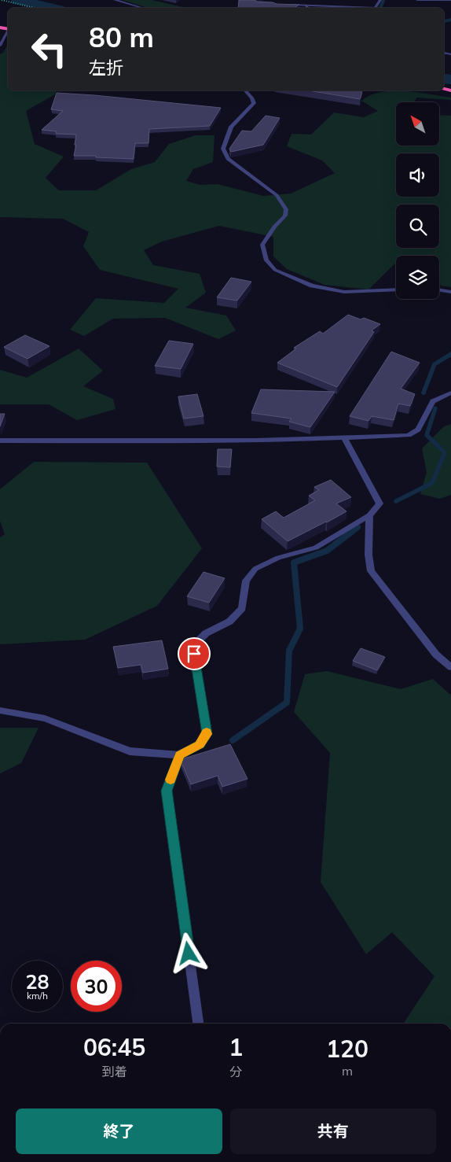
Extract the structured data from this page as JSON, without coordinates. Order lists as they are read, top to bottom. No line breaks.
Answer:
{"north":"top left","page":{"turn":["80 m","左折"],"speed":"28 km/h","limit":"30","eta":["06:45","到着","1","分","120","m"],"buttons":["終了","共有"]}}
